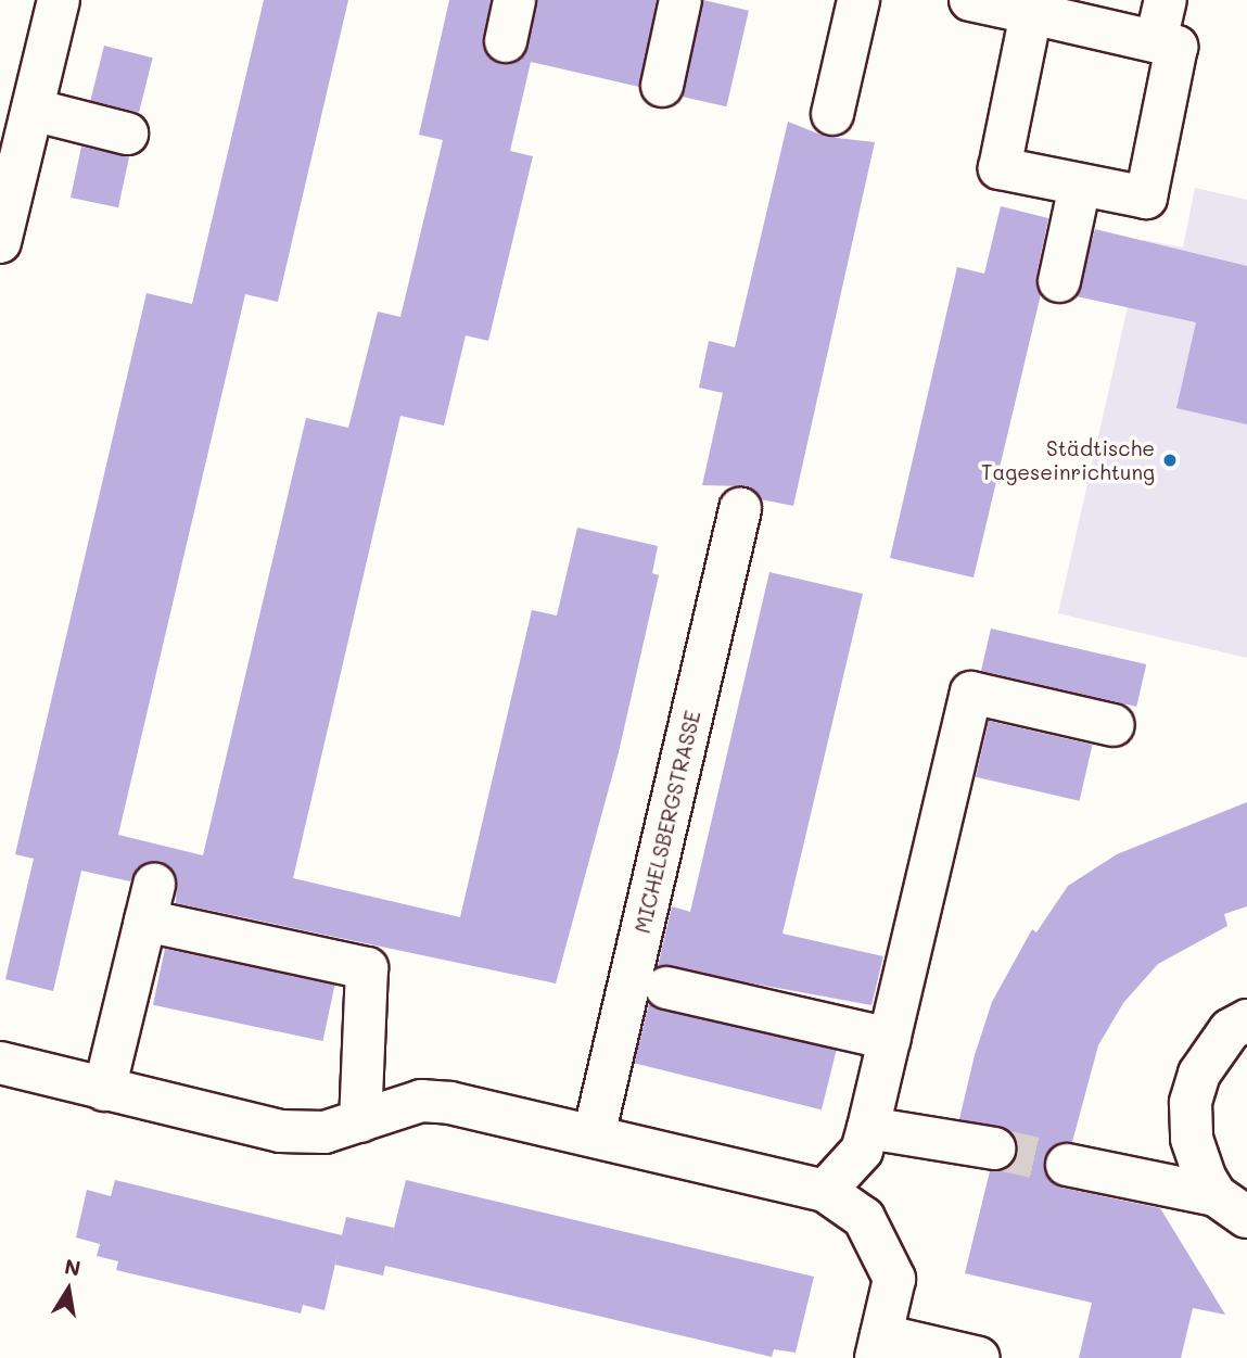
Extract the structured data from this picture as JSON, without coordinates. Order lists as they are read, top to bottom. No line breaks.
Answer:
{"streets":{"street":["MICHELSBERGSTRASSE"]},"places":["Städtische Tageseinrichtung"],"north":"top"}
